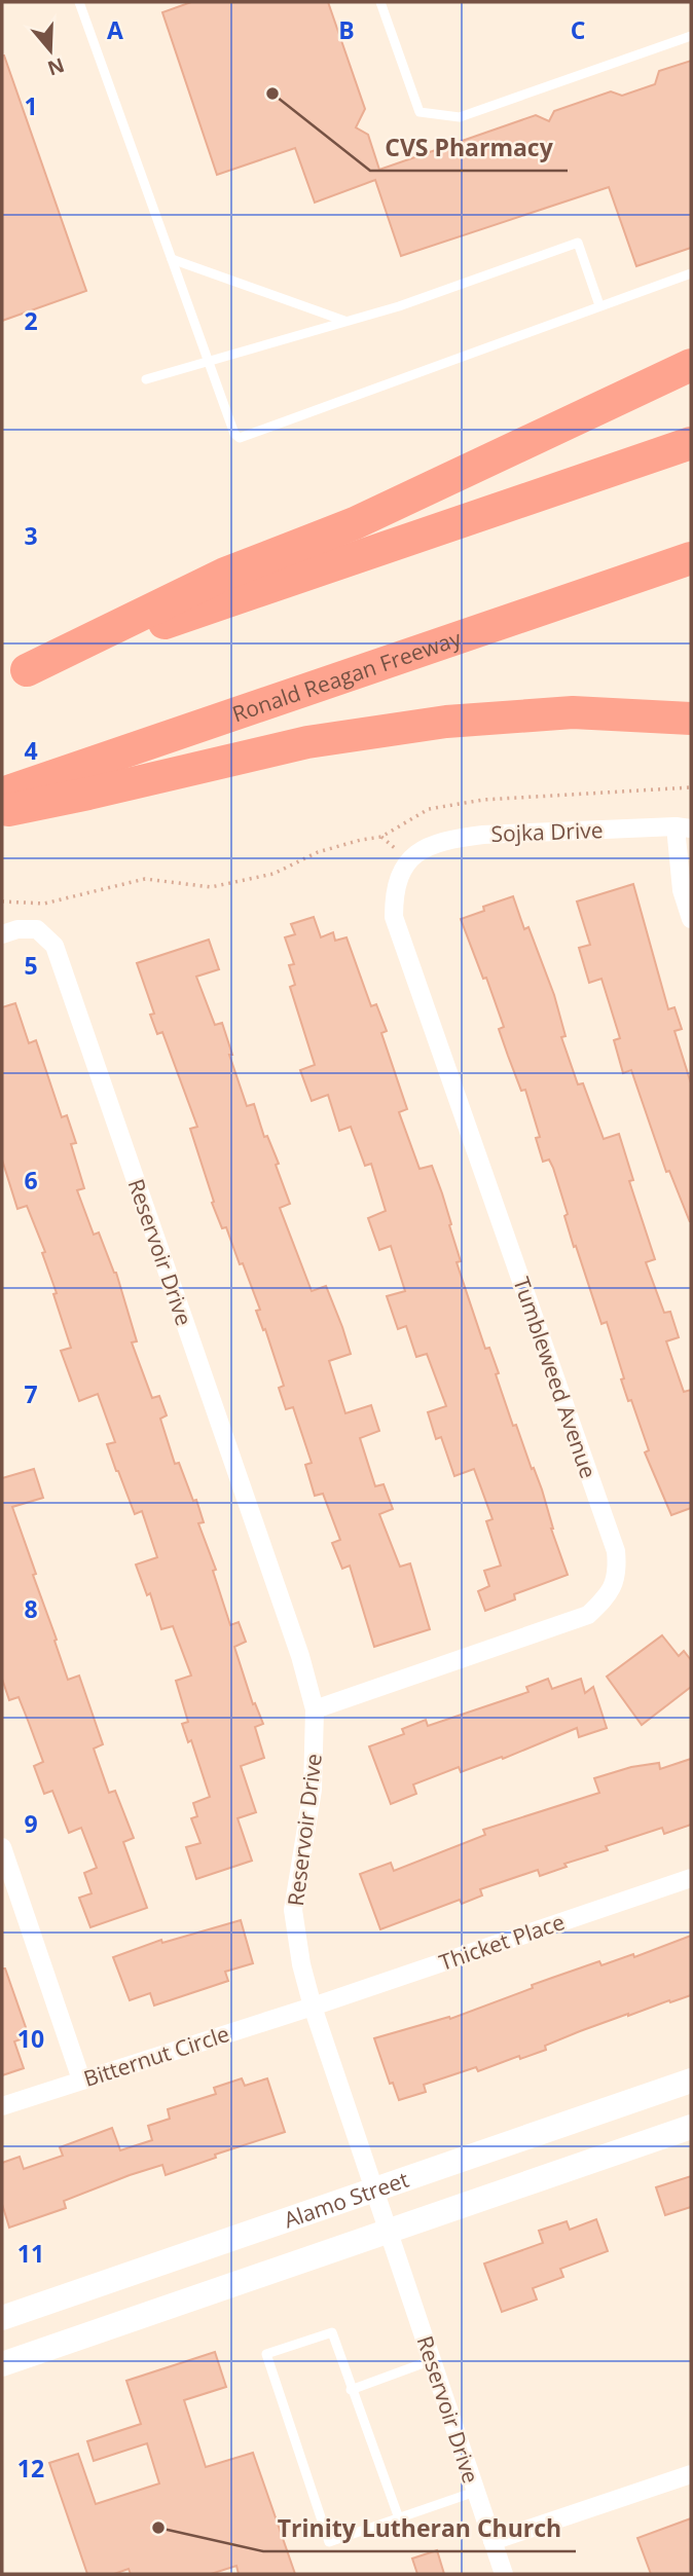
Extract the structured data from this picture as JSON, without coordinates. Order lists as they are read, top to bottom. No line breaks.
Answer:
{"streets":{"highway":["Ronald Reagan Freeway"],"main road":["Alamo Street"],"street":["Sojka Drive","Reservoir Drive","Tumbleweed Avenue","Thicket Place","Bitternut Circle"]},"crossings":[["Sojka Drive","Tumbleweed Avenue"],["Reservoir Drive","Tumbleweed Avenue"],["Reservoir Drive","Thicket Place"],["Reservoir Drive","Bitternut Circle"],["Reservoir Drive","Alamo Street"],["Thicket Place","Bitternut Circle"]],"places":["CVS Pharmacy","Trinity Lutheran Church"],"north":"bottom","grid":{"columns":["A","B","C"],"rows":["1","2","3","4","5","6","7","8","9","10","11","12"]}}
